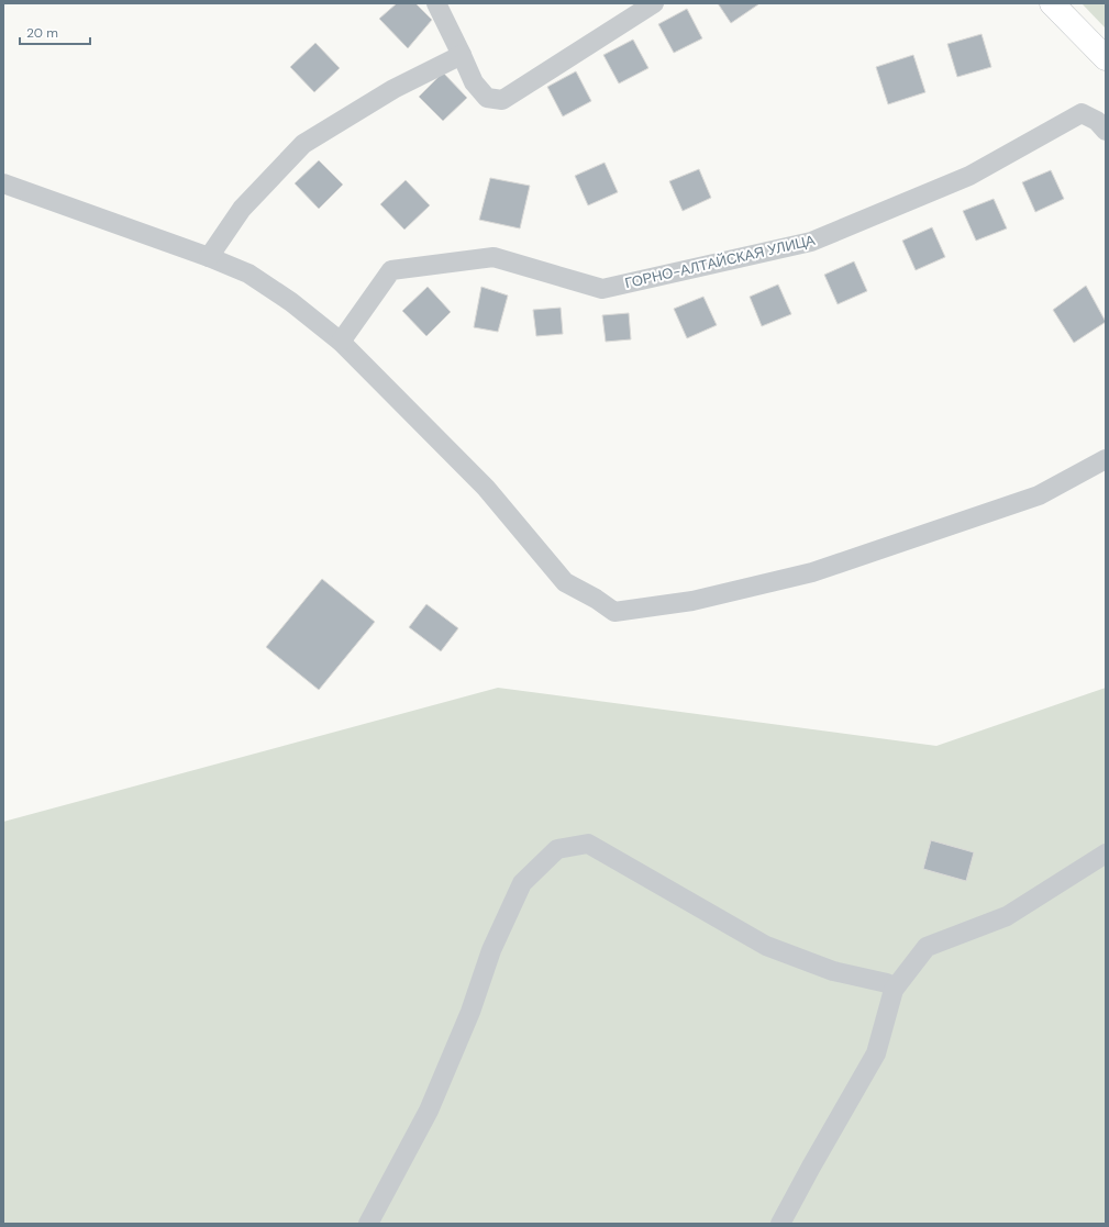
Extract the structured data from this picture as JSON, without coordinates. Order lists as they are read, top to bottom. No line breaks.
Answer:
{"streets":{"street":["ГОРНО-АЛТАЙСКАЯ УЛИЦА"]},"scale_bar":"20 m"}
